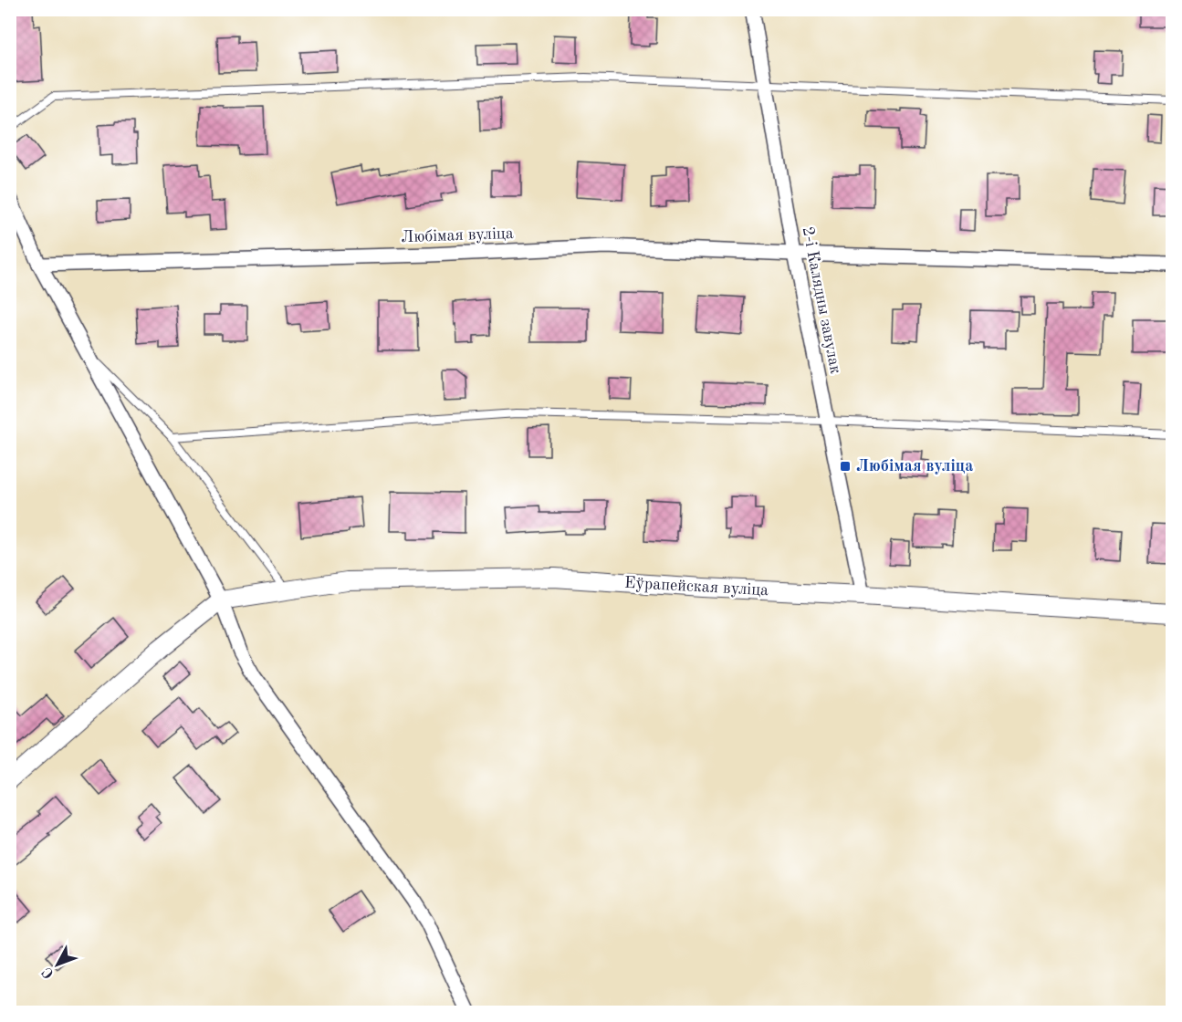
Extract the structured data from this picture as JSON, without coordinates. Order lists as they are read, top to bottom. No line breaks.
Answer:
{"streets":{"street":["Любімая вуліца","2-і Калядны завулак","Еўрапейская вуліца"]},"crossings":[["Любімая вуліца","2-і Калядны завулак"],["2-і Калядны завулак","Еўрапейская вуліца"]],"places":{"transit":["Любімая вуліца"]},"north":"bottom left"}
